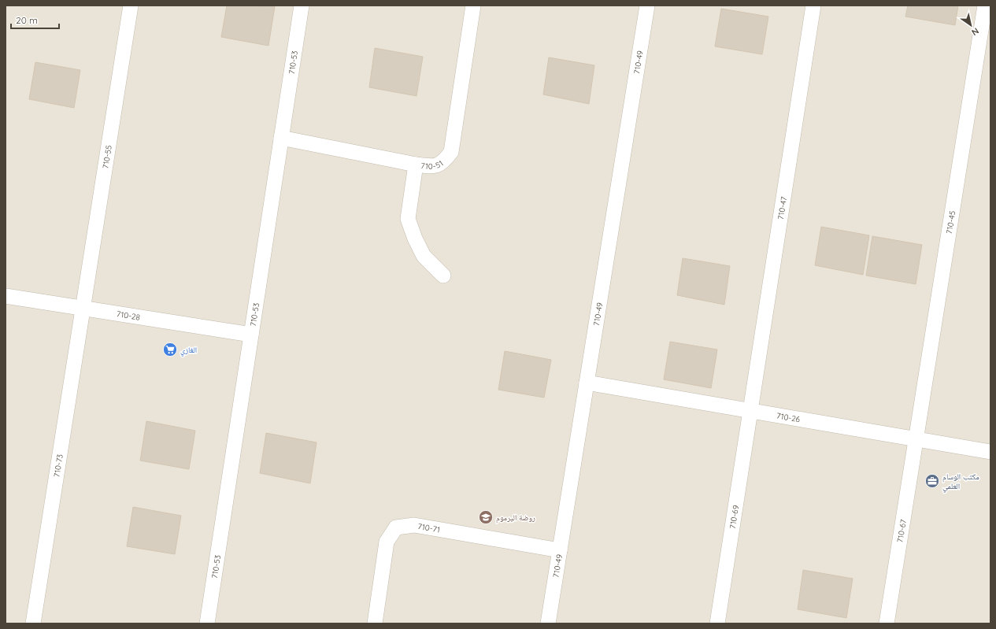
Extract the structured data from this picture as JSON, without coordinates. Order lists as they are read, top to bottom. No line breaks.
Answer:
{"streets":{"street":["710-53","710-49","710-55","710-51","710-47","710-45","710-28","710-26","710-73","710-69","710-71","710-67"]},"crossings":[["710-53","710-51"],["710-53","710-28"],["710-49","710-26"],["710-49","710-71"],["710-55","710-28"],["710-55","710-73"],["710-47","710-26"],["710-47","710-69"],["710-45","710-26"],["710-45","710-67"],["710-28","710-73"],["710-26","710-69"],["710-26","710-67"]],"places":{"supermarket":["الغازي"],"office":["مكتب الوسام العلمي"],"school or university":["روضة اليرموم"]},"scale_bar":"20 m","north":"bottom right"}
